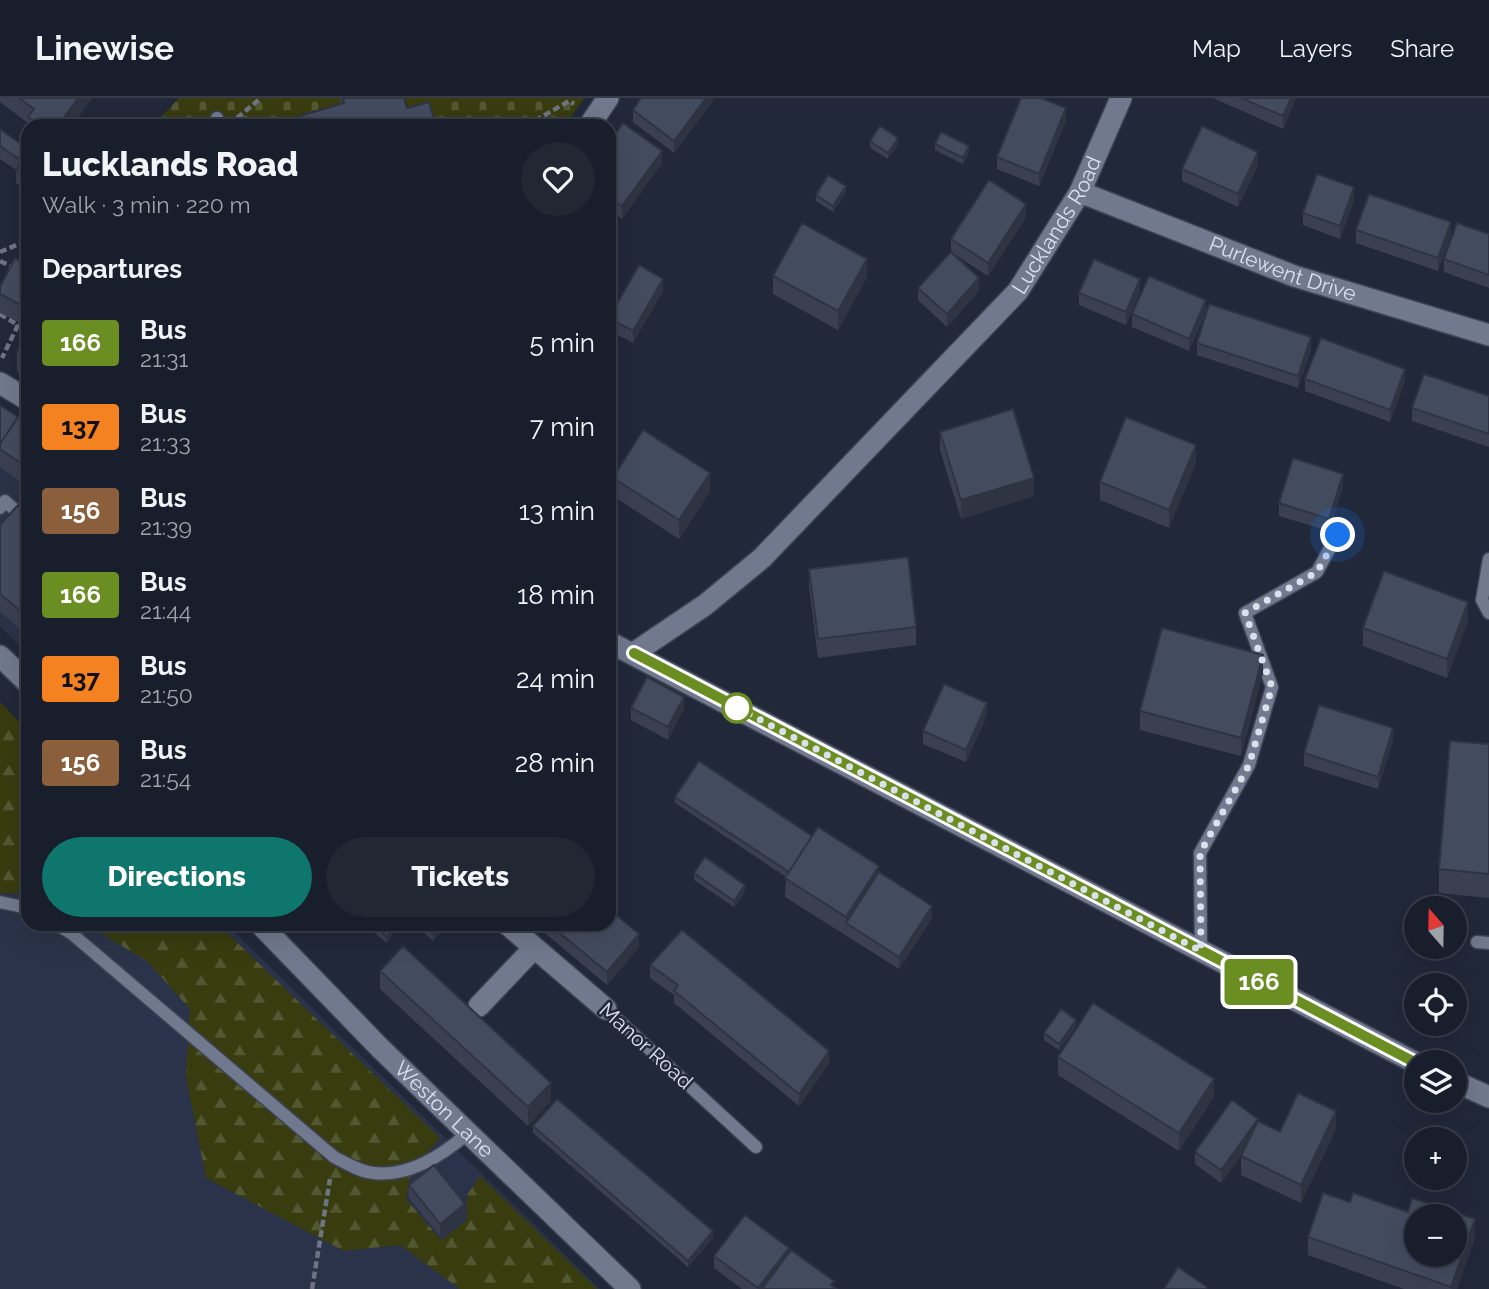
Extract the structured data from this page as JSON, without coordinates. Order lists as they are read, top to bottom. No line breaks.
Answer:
{"streets":{"street":["Lucklands Road","Purlewent Drive","Manor Road","Weston Lane"]},"crossings":[["Lucklands Road","Purlewent Drive"]],"lines":["bus line 166"],"north":"top","page":{"header":"Linewise","nav":["Map","Layers","Share"],"on_map":"166","heading":[["Lucklands Road","Walk · 3 min · 220 m"],"Departures"],"list":[{"mark":"166","name":"Bus","note":"21:31","value":"5 min"},{"mark":"137","name":"Bus","note":"21:33","value":"7 min"},{"mark":"156","name":"Bus","note":"21:39","value":"13 min"},{"mark":"166","name":"Bus","note":"21:44","value":"18 min"},{"mark":"137","name":"Bus","note":"21:50","value":"24 min"},{"mark":"156","name":"Bus","note":"21:54","value":"28 min"}],"buttons":["Directions","Tickets"],"map_buttons":["+","−"]}}
